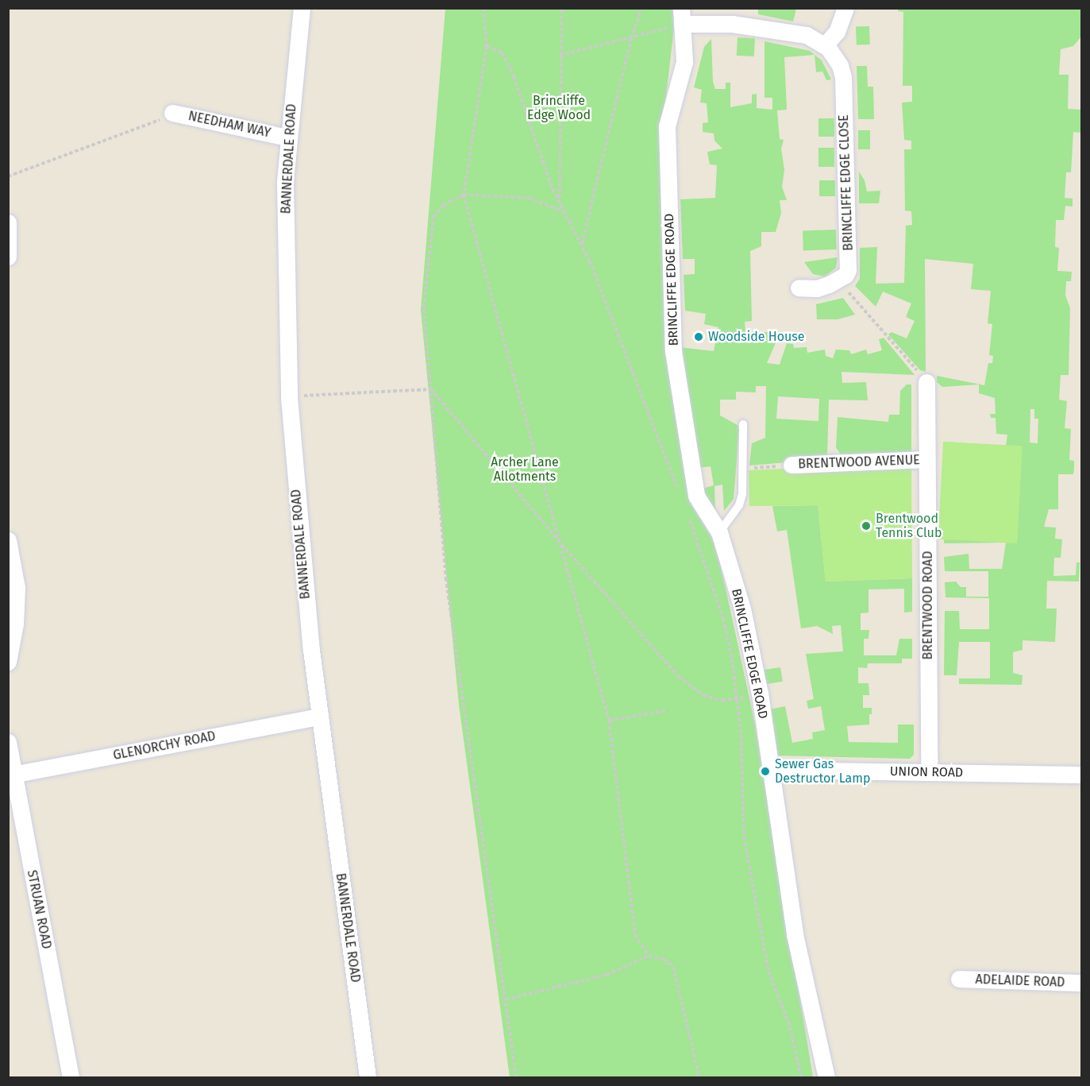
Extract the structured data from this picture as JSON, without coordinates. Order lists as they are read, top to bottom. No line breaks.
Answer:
{"streets":{"street":["NEEDHAM WAY","BANNERDALE ROAD","BRINCLIFFE EDGE CLOSE","BRINCLIFFE EDGE ROAD","BRENTWOOD AVENUE","BRENTWOOD ROAD","GLENORCHY ROAD","UNION ROAD","STRUAN ROAD","ADELAIDE ROAD"]},"crossings":[["NEEDHAM WAY","BANNERDALE ROAD"],["BANNERDALE ROAD","GLENORCHY ROAD"],["BRINCLIFFE EDGE CLOSE","BRINCLIFFE EDGE ROAD"],["BRINCLIFFE EDGE ROAD","UNION ROAD"],["BRENTWOOD AVENUE","BRENTWOOD ROAD"],["BRENTWOOD ROAD","UNION ROAD"],["GLENORCHY ROAD","STRUAN ROAD"]],"parks":["Brincliffe Edge Wood","Archer Lane Allotments"],"places":["Woodside House","Brentwood Tennis Club","Sewer Gas Destructor Lamp"]}
